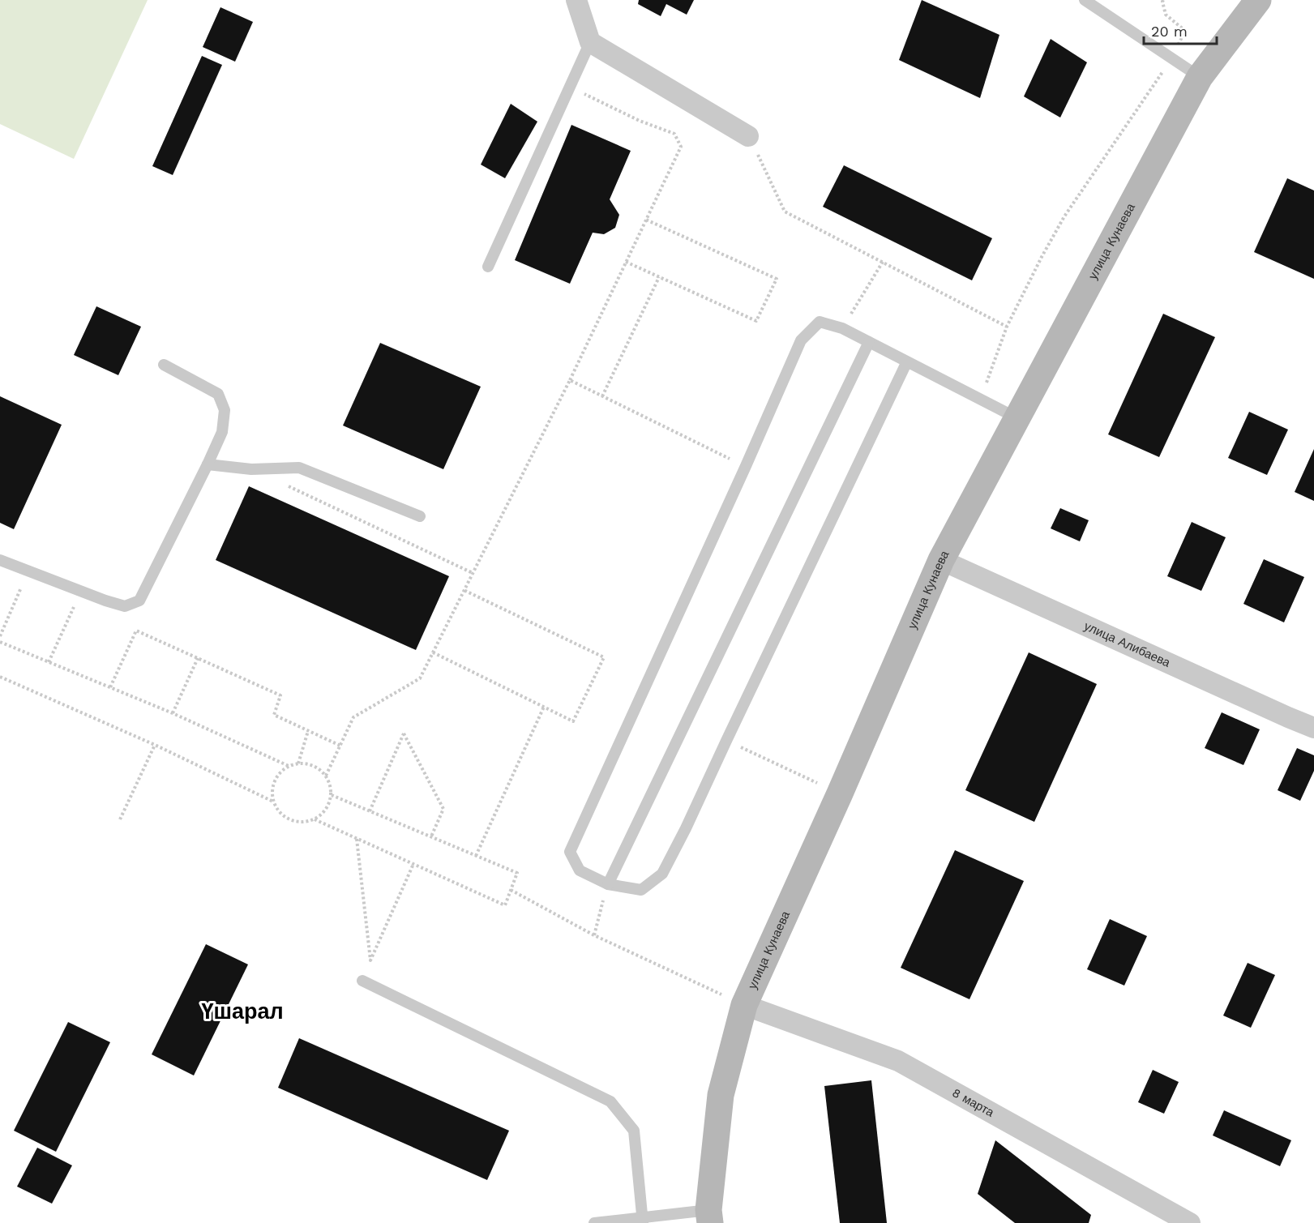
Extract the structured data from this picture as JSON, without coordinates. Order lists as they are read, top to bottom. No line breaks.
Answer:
{"streets":{"street":["улица Кунаева","улица Алибаева","8 марта"]},"crossings":[["улица Кунаева","улица Алибаева"],["улица Кунаева","8 марта"]],"districts":["Үшарал"],"scale_bar":"20 m"}
